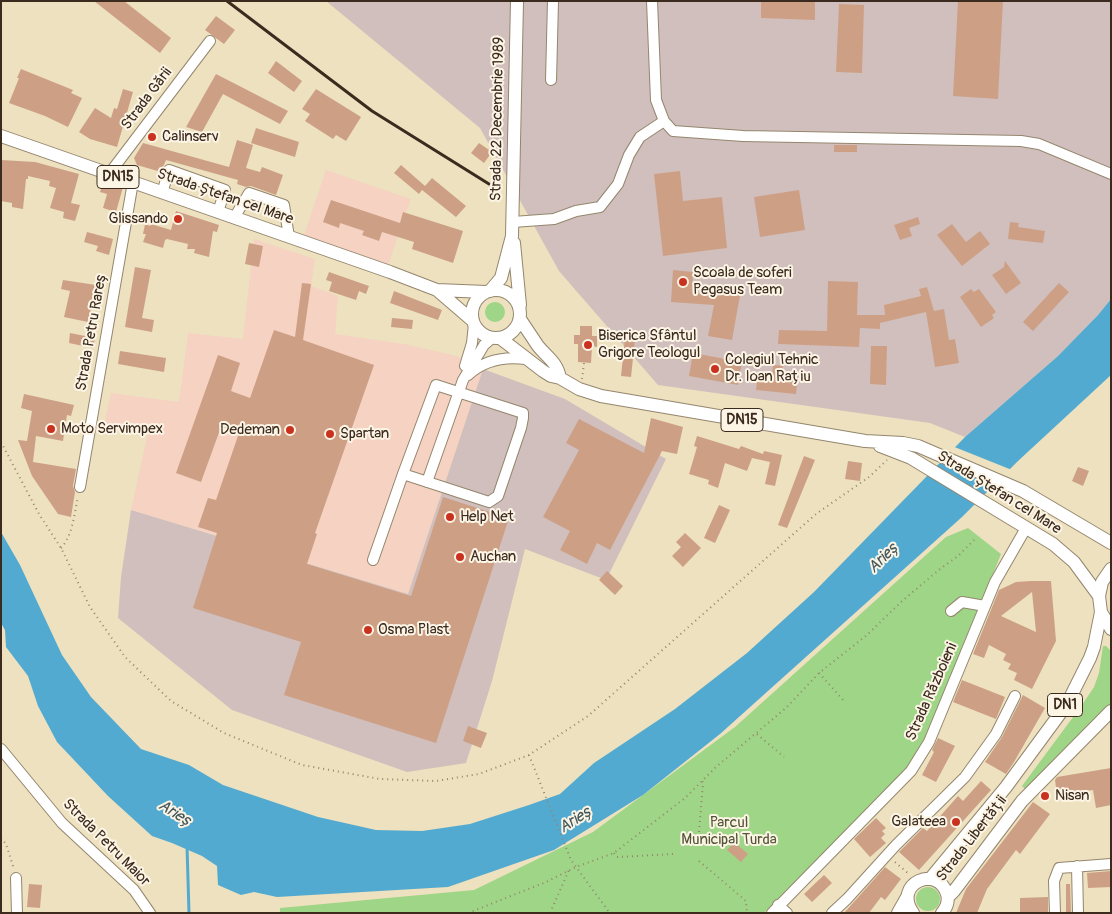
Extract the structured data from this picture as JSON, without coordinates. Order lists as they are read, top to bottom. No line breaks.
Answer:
{"streets":{"main road":["Strada 22 Decembrie 1989","DN15","Strada Ștefan cel Mare","DN1","Strada Libertății"],"street":["Strada Gării","Strada Petru Rareș","Strada Războieni","Strada Petru Maior"]},"crossings":[["Strada Gării","Strada Ștefan cel Mare"],["Strada 22 Decembrie 1989","Strada Ștefan cel Mare"],["Strada Ștefan cel Mare","Strada Petru Rareș"],["Strada Ștefan cel Mare","Strada Războieni"],["Strada Ștefan cel Mare","DN1"],["DN1","Strada Libertății"]],"water":["Arieș"],"parks":["Parcul Municipal Turda"],"places":["Calinserv","Glissando","Scoala de soferi Pegasus Team","Biserica Sfântul Grigore Teologul","Colegiul Tehnic Dr. Ioan Rațiu","Moto Servimpex","Dedeman","Spartan","Help Net","Auchan","Osma Plast","Nisan","Galateea"]}
